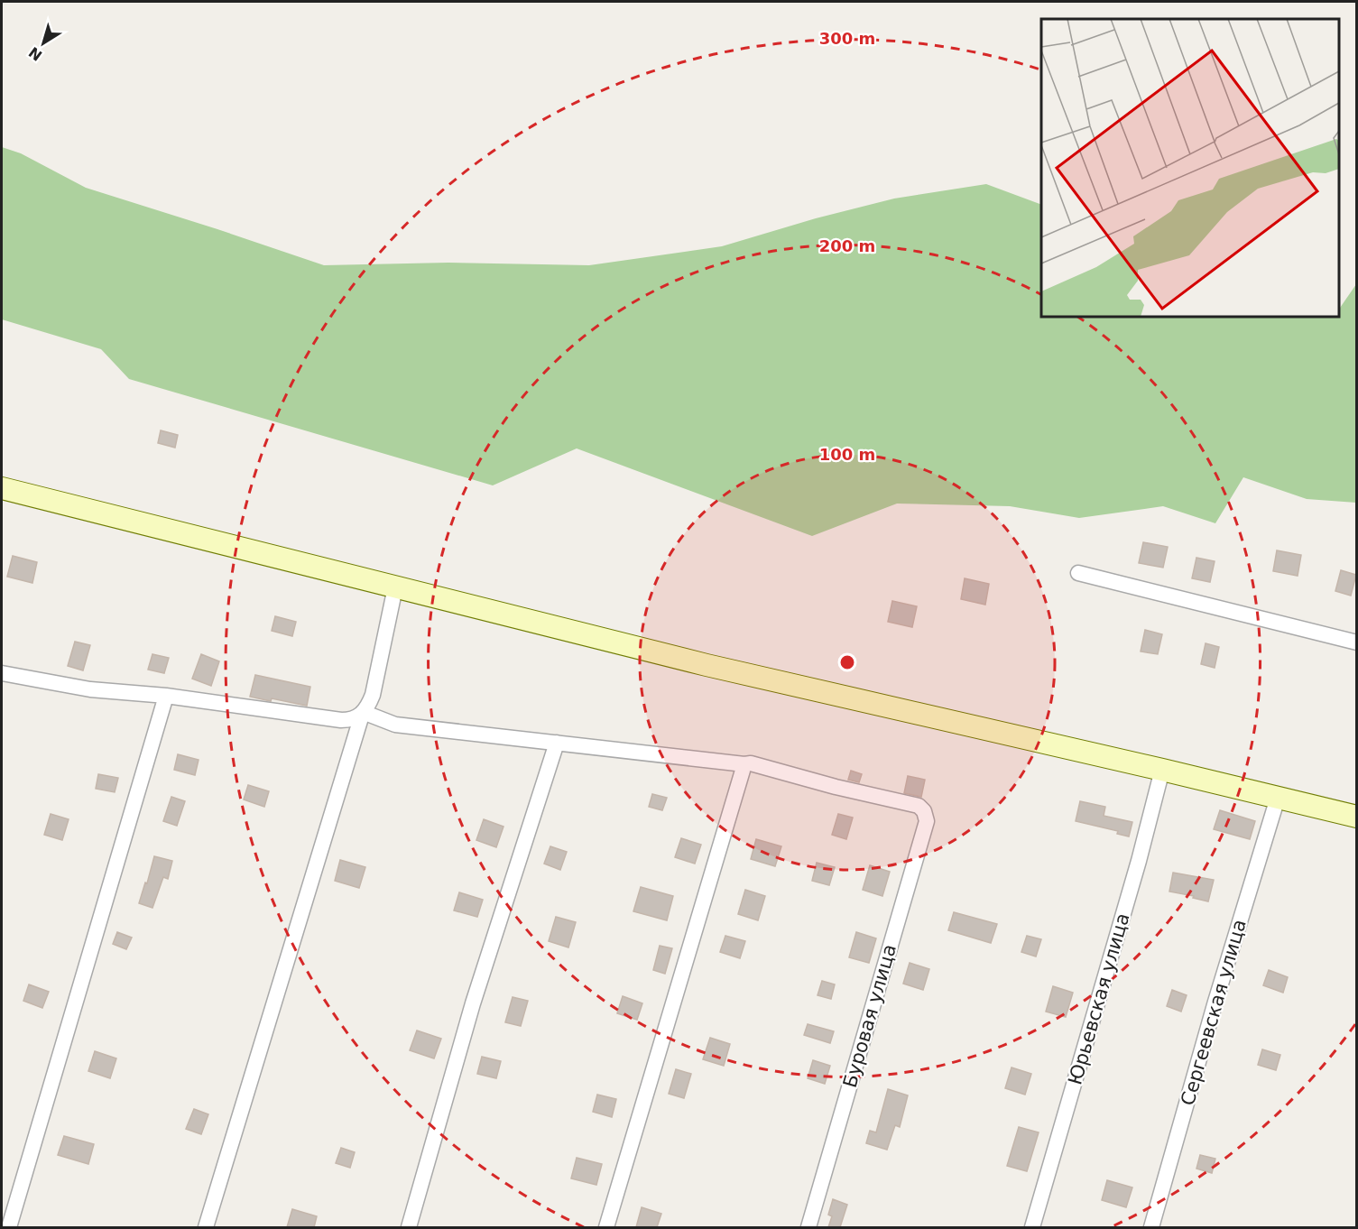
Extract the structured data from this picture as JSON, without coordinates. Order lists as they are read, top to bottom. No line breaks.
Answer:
{"streets":{"street":["Юрьевская улица","Сергеевская улица","Буровая улица"]},"north":"bottom left","rings":["300 m","200 m","100 m"]}
